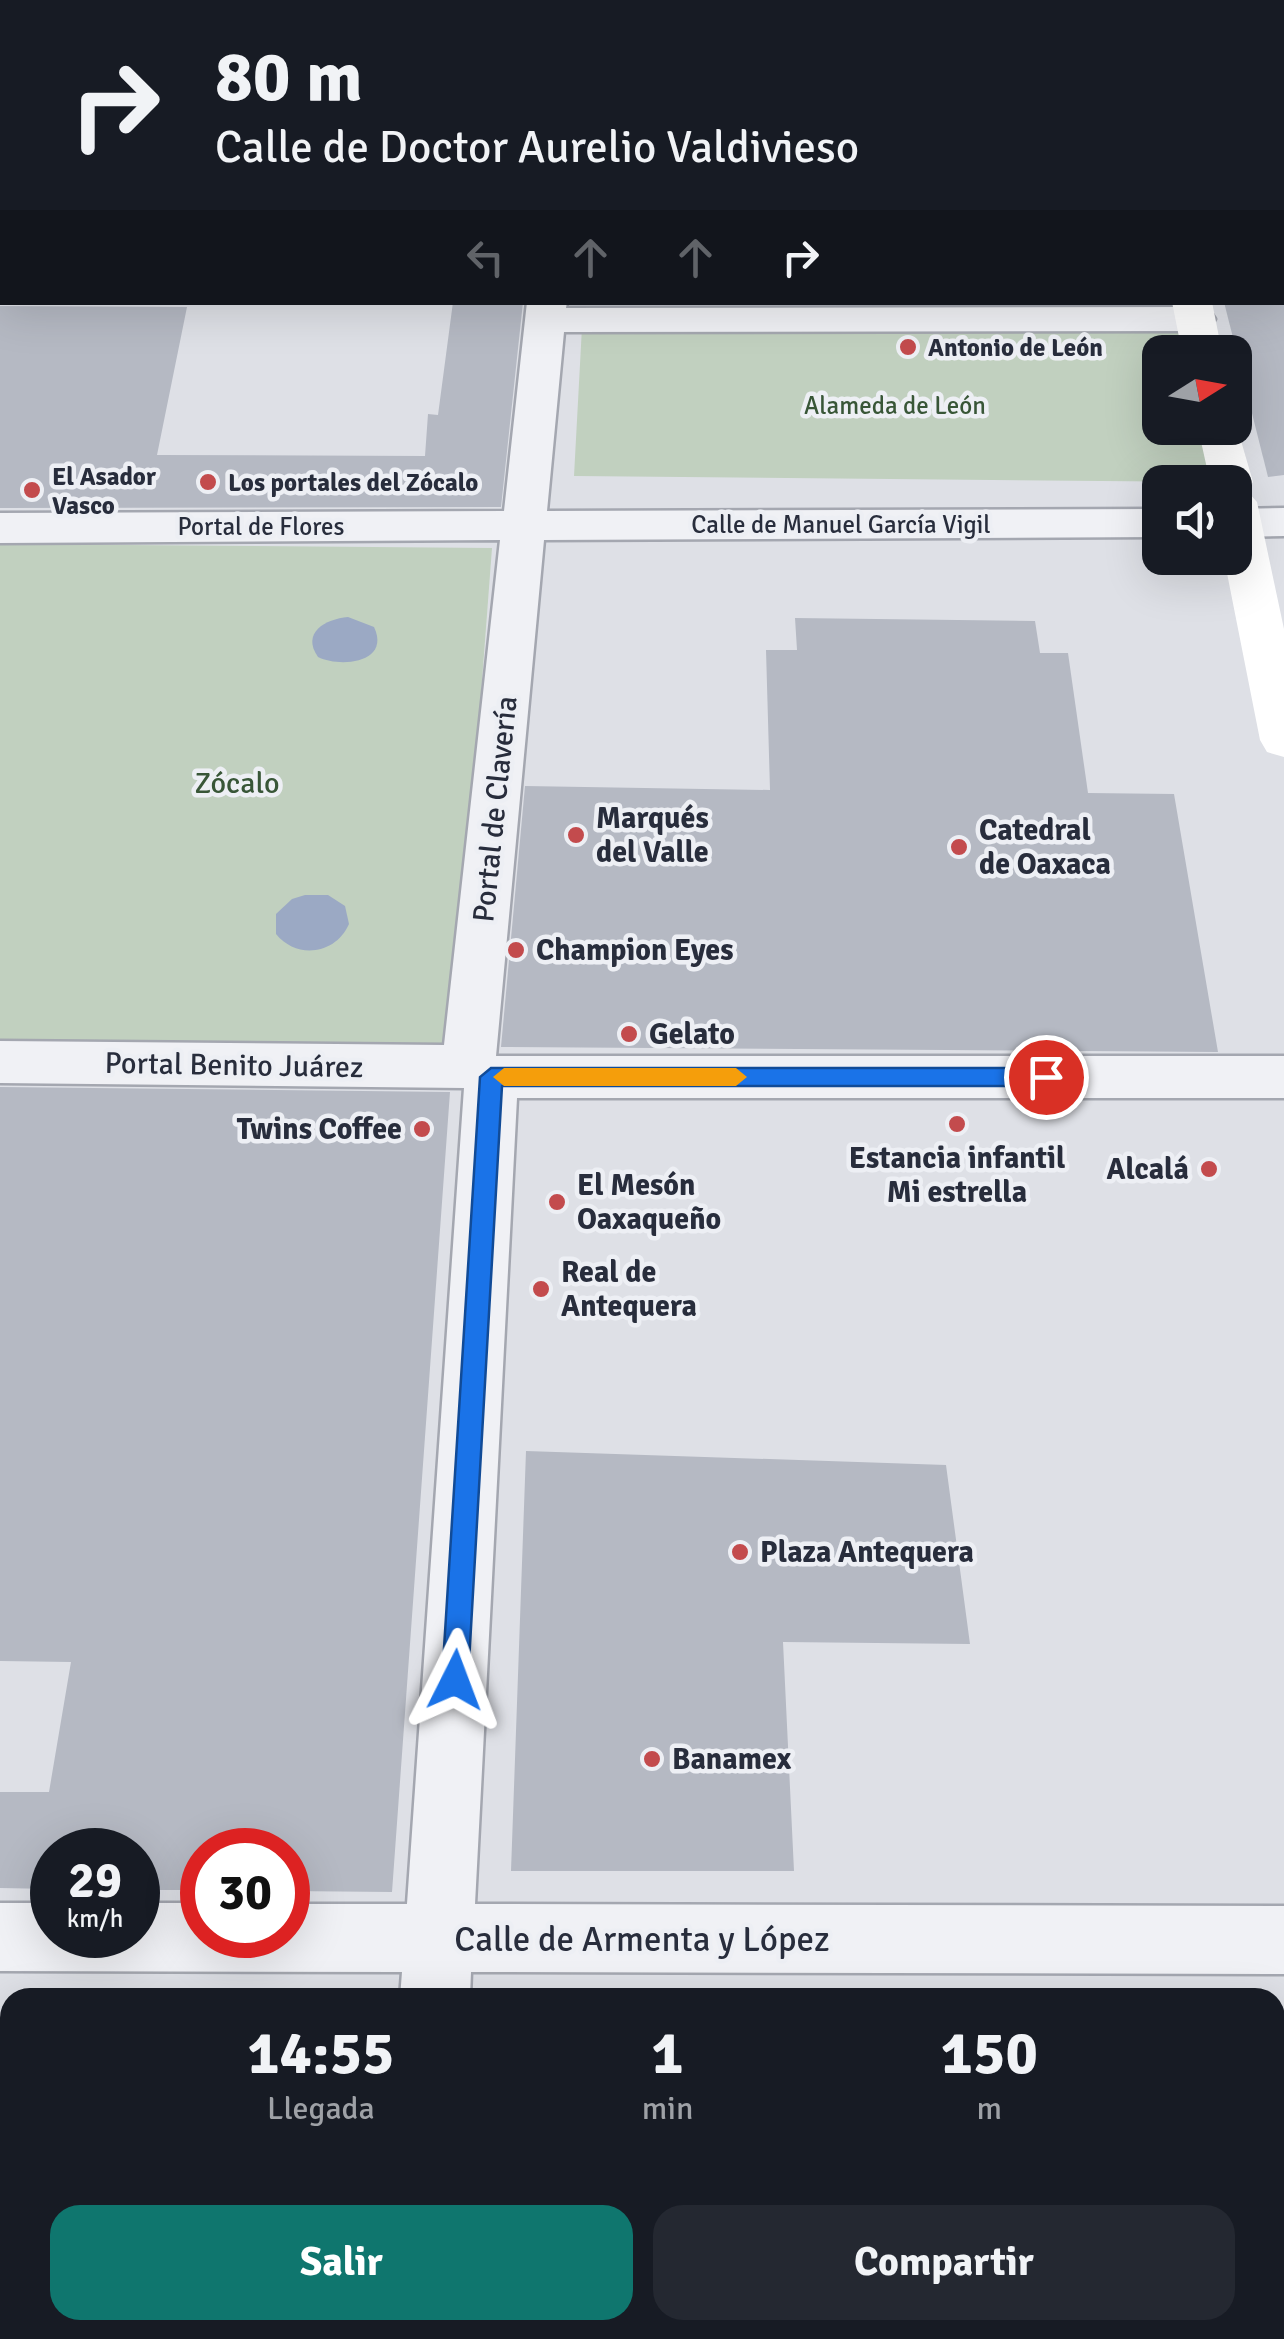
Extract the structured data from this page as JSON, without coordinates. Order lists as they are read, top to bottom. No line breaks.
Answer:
{"streets":{"street":["Calle de Manuel García Vigil","Portal de Flores","Portal de Clavería","Portal Benito Juárez","Calle de Armenta y López"]},"crossings":[["Calle de Manuel García Vigil","Portal de Flores"],["Calle de Manuel García Vigil","Portal de Clavería"],["Portal de Flores","Portal de Clavería"],["Portal de Clavería","Portal Benito Juárez"],["Portal de Clavería","Calle de Armenta y López"]],"parks":["Alameda de León","Zócalo"],"places":["Antonio de León","Los portales del Zócalo","El Asador Vasco","Marqués del Valle","Catedral de Oaxaca","Champion Eyes","Gelato","Estancia infantil Mi estrella","Twins Coffee","Alcalá","El Mesón Oaxaqueño","Real de Antequera","Plaza Antequera","Banamex"],"north":"right","page":{"turn":["80 m","Calle de Doctor Aurelio Valdivieso"],"speed":"29 km/h","limit":"30","eta":["14:55","Llegada","1","min","150","m"],"buttons":["Salir","Compartir"]}}
